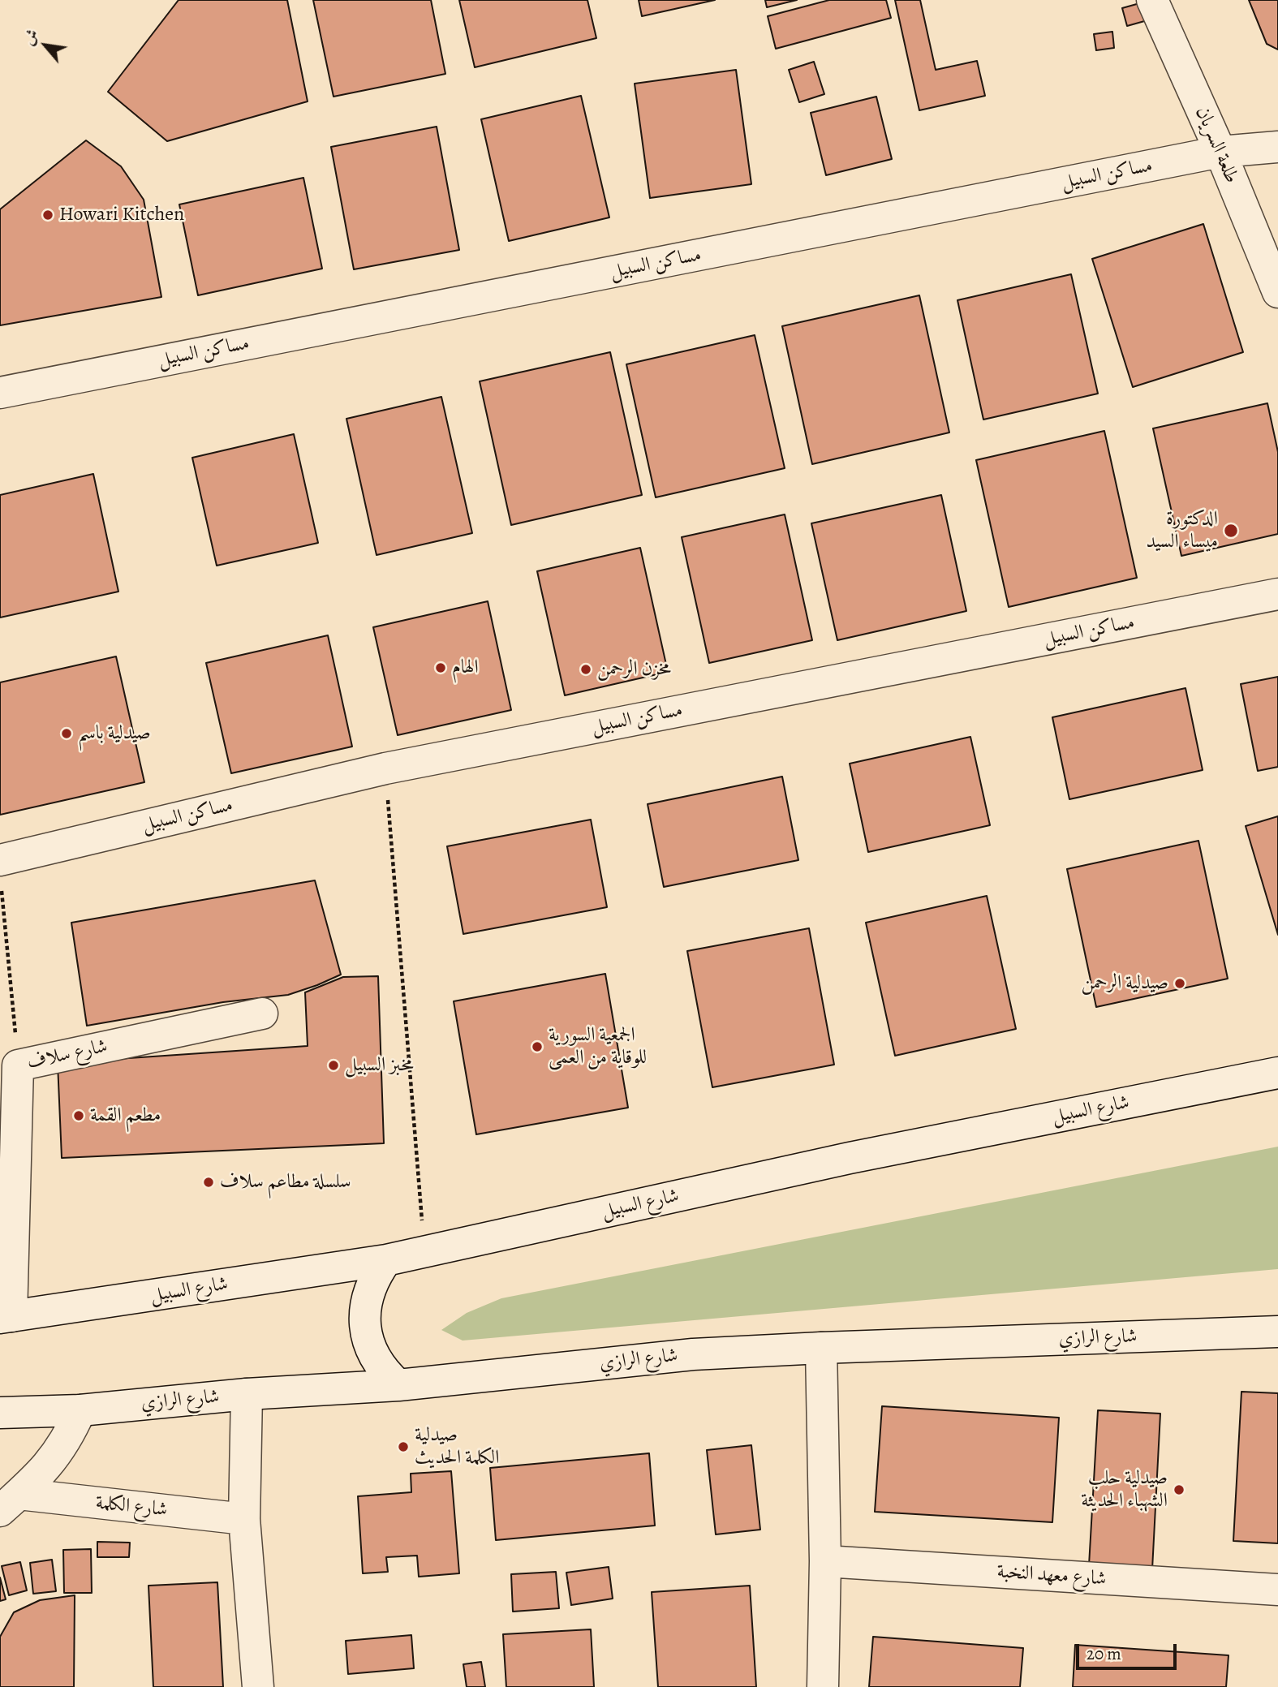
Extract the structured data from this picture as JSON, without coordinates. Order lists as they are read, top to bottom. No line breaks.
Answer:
{"streets":{"street":["طلعة السريان","مساكن السبيل","شارع سلاف","شارع السبيل","شارع الرازي","شارع الكلمة","شارع معهد النخبة"]},"crossings":[["طلعة السريان","مساكن السبيل"],["شارع سلاف","شارع السبيل"]],"places":["Howari Kitchen","الدكتورة ميساء السيد","الهام","مخزن الرحمن","صيدلية باسم","صيدلية الرحمن","الجمعية السورية للوقاية من العمى","مخبز السبيل","مطعم القمة","سلسلة مطاعم سلاف","صيدلية الكلمة الحديث","صيدلية حلب الشهباء الحديثة"],"scale_bar":"20 m","north":"top left"}
